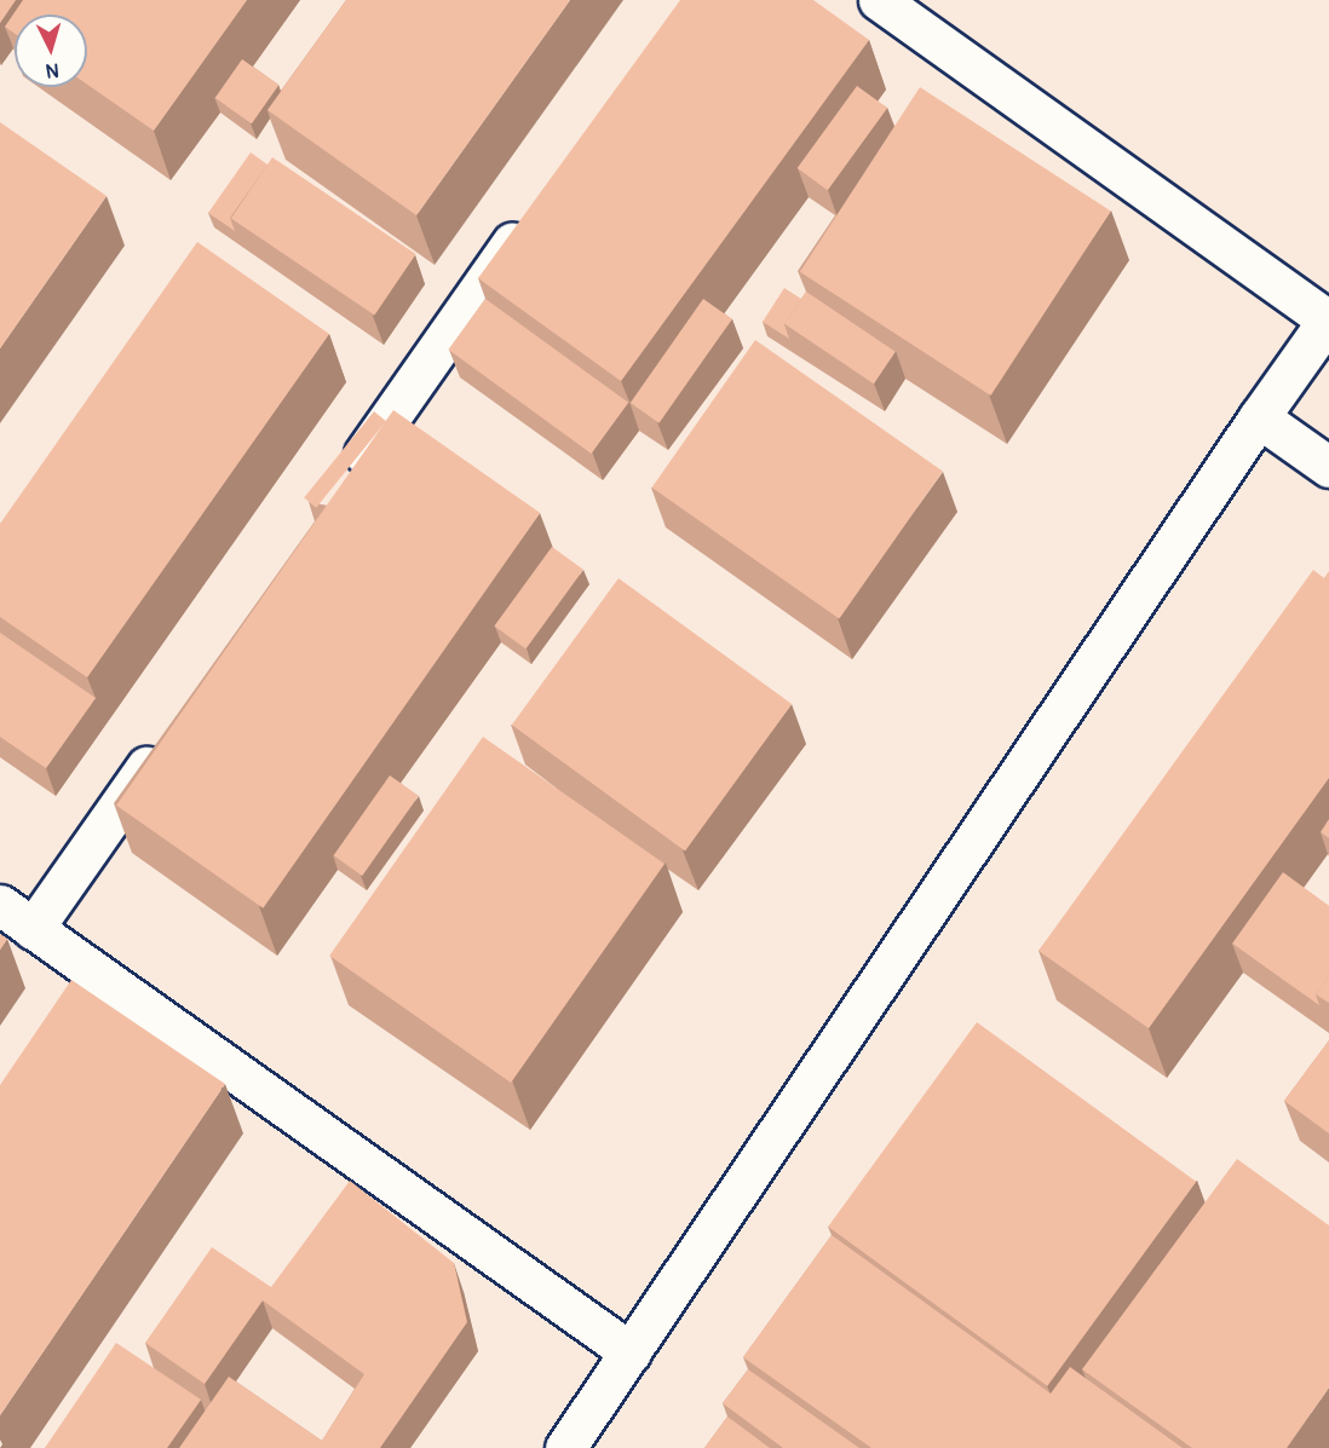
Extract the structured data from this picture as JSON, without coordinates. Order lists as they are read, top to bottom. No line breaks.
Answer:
{"north":"bottom"}
